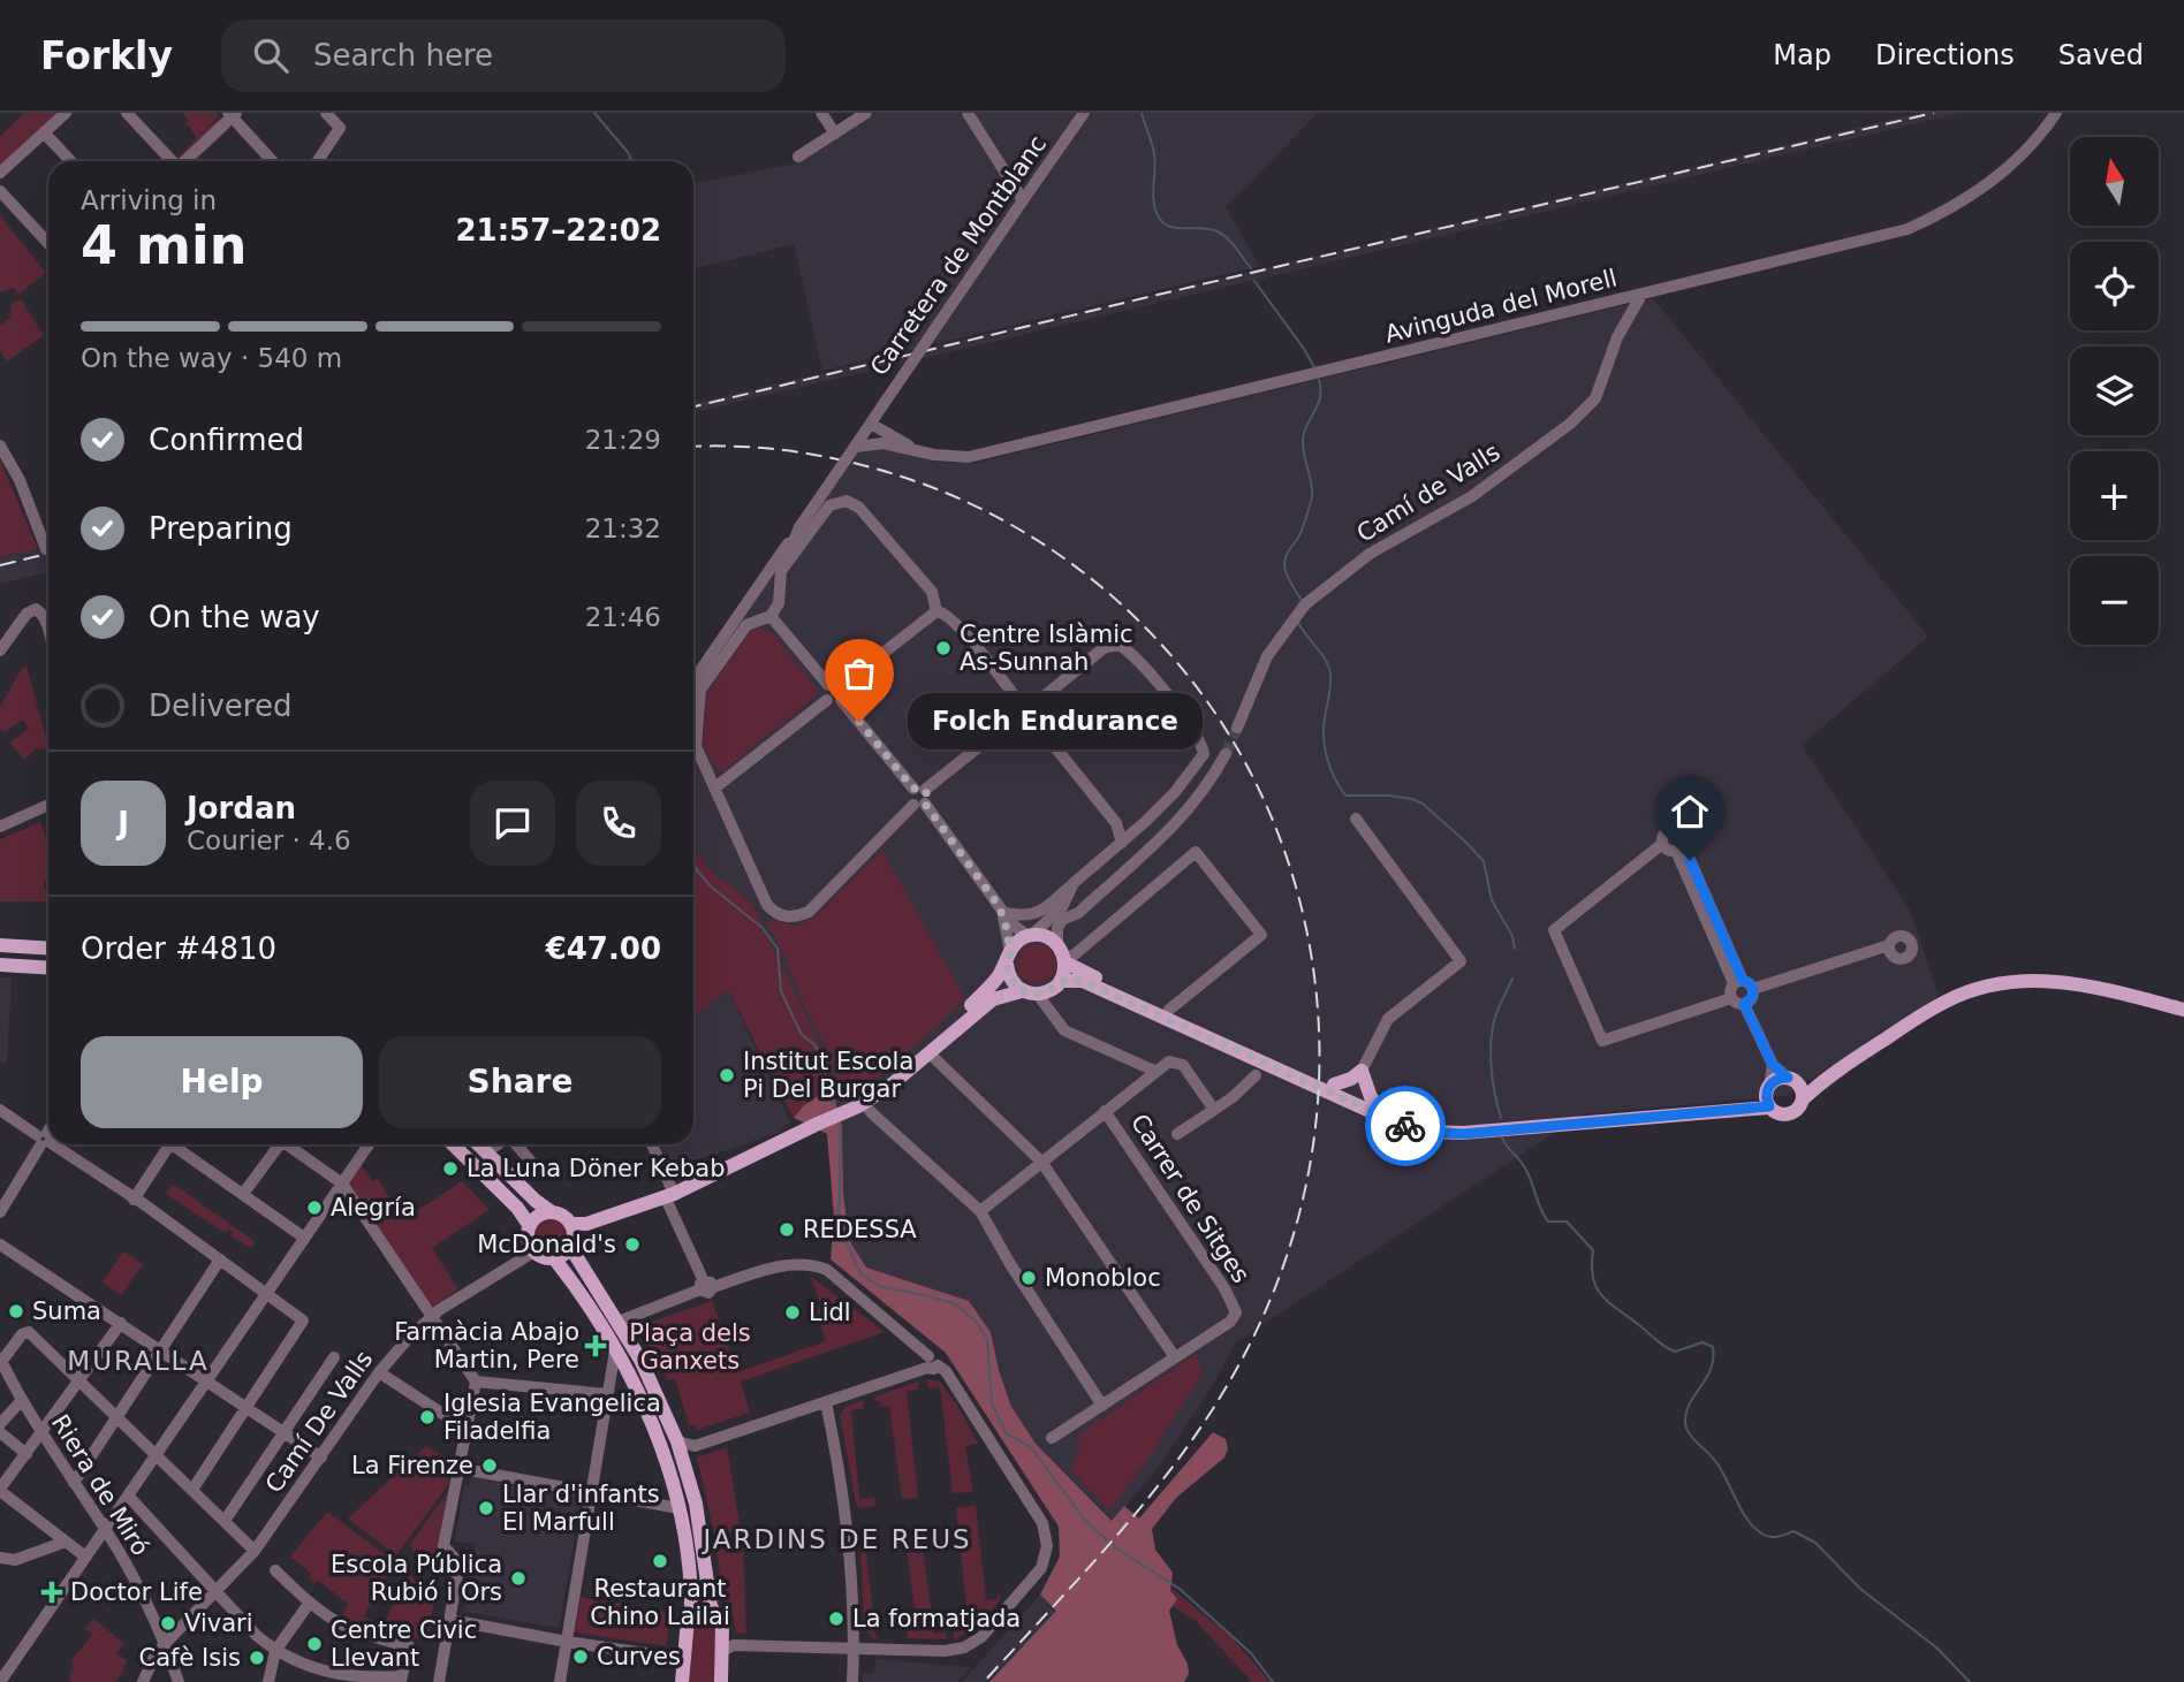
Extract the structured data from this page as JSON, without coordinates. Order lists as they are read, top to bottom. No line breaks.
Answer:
{"streets":{"street":["Carretera de Montblanc","Avinguda del Morell","Camí de Valls","Carrer de Sitges","Camí De Valls","Riera de Miró"]},"crossings":[["Avinguda del Morell","Camí de Valls"],["Camí De Valls","Riera de Miró"]],"districts":["MURALLA","JARDINS DE REUS"],"parks":["Plaça dels Ganxets"],"places":{"other":["Centre Islàmic As-Sunnah","Folch Endurance","Institut Escola Pi Del Burgar","La Luna Döner Kebab","Alegría","REDESSA","McDonald's","Monobloc","Suma","Lidl","Iglesia Evangelica Filadelfia","La Firenze","Llar d'infants El Marfull","Restaurant Chino Lailai","Escola Pública Rubió i Ors","La formatjada","Vivari","Centre Civic Llevant","Curves","Cafè Isis"],"health":["Farmàcia Abajo Martin, Pere","Doctor Life"]},"north":"top","page":{"header":"Forkly","search":"Search here","nav":["Map","Directions","Saved"],"map_buttons":["+","−"],"heading":["4 min","Arriving in","21:57–22:02"],"panel":["Jordan","Courier · 4.6","Order #4810","€47.00"],"bar":"On the way · 540 m","list":[["Confirmed","21:29"],["Preparing","21:32"],["On the way","21:46"],"Delivered"],"bubble":"Folch Endurance","round":"J","buttons":["Help","Share"]}}
